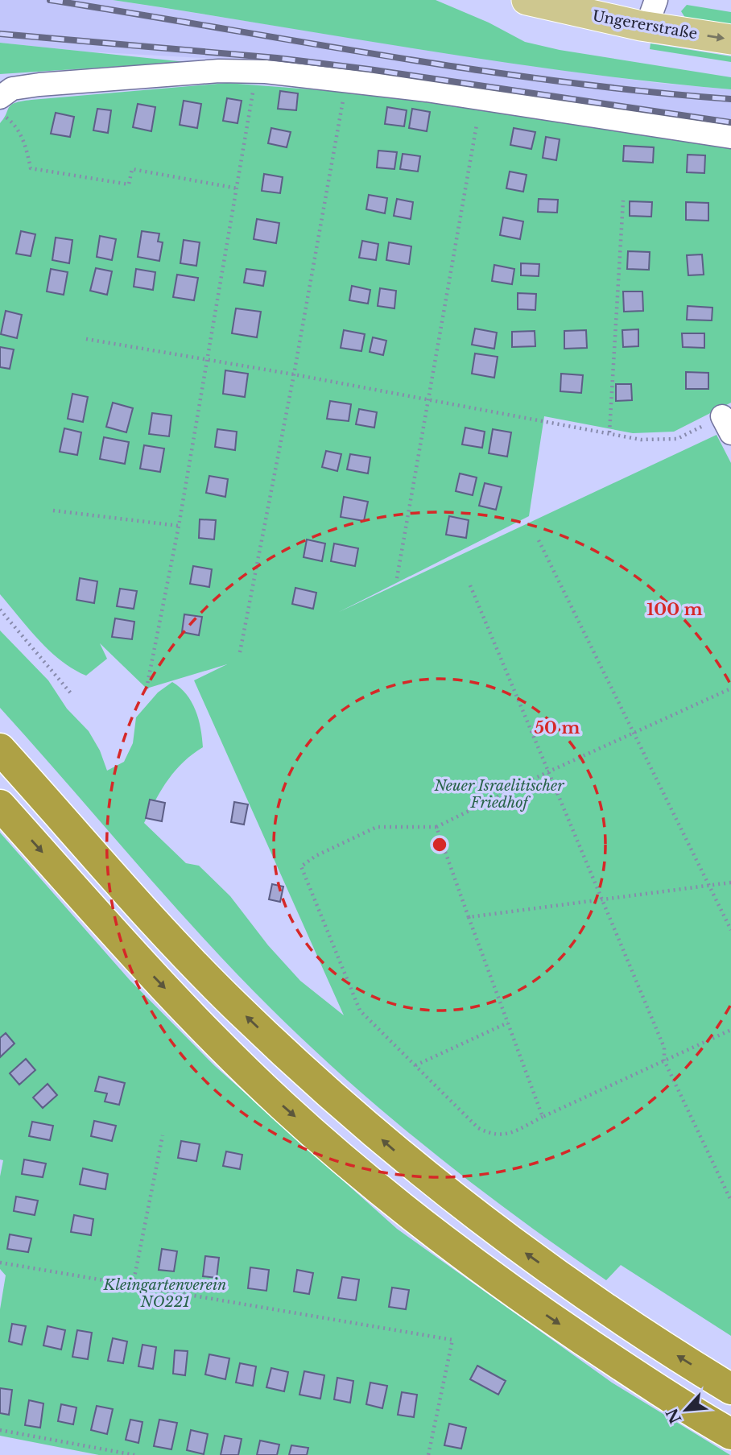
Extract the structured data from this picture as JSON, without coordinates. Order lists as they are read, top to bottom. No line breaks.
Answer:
{"streets":{"main road":["Ungererstraße"]},"one_way":["Ungererstraße"],"parks":["Neuer Israelitischer Friedhof","Kleingartenverein NO221"],"north":"bottom left","rings":["100 m","50 m"]}
